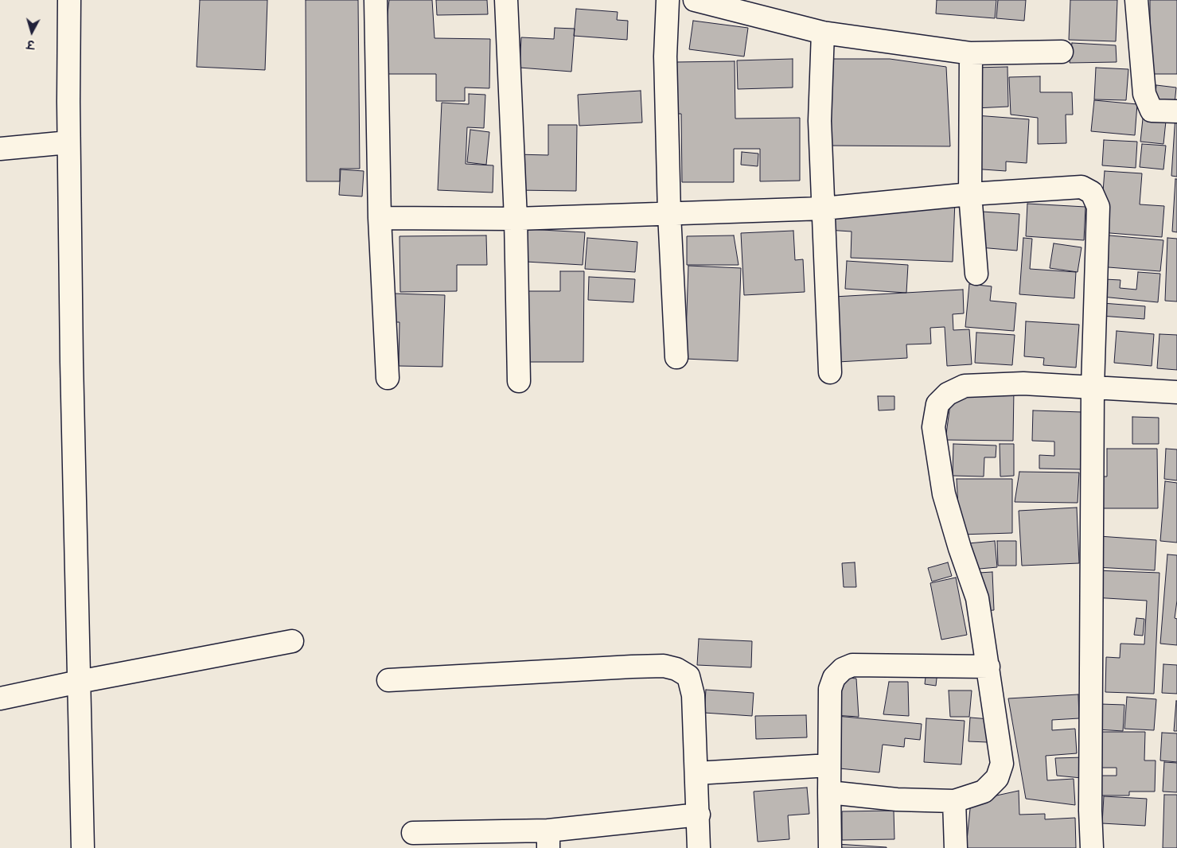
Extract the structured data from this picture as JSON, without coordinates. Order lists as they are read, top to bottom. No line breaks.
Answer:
{"north":"bottom"}
